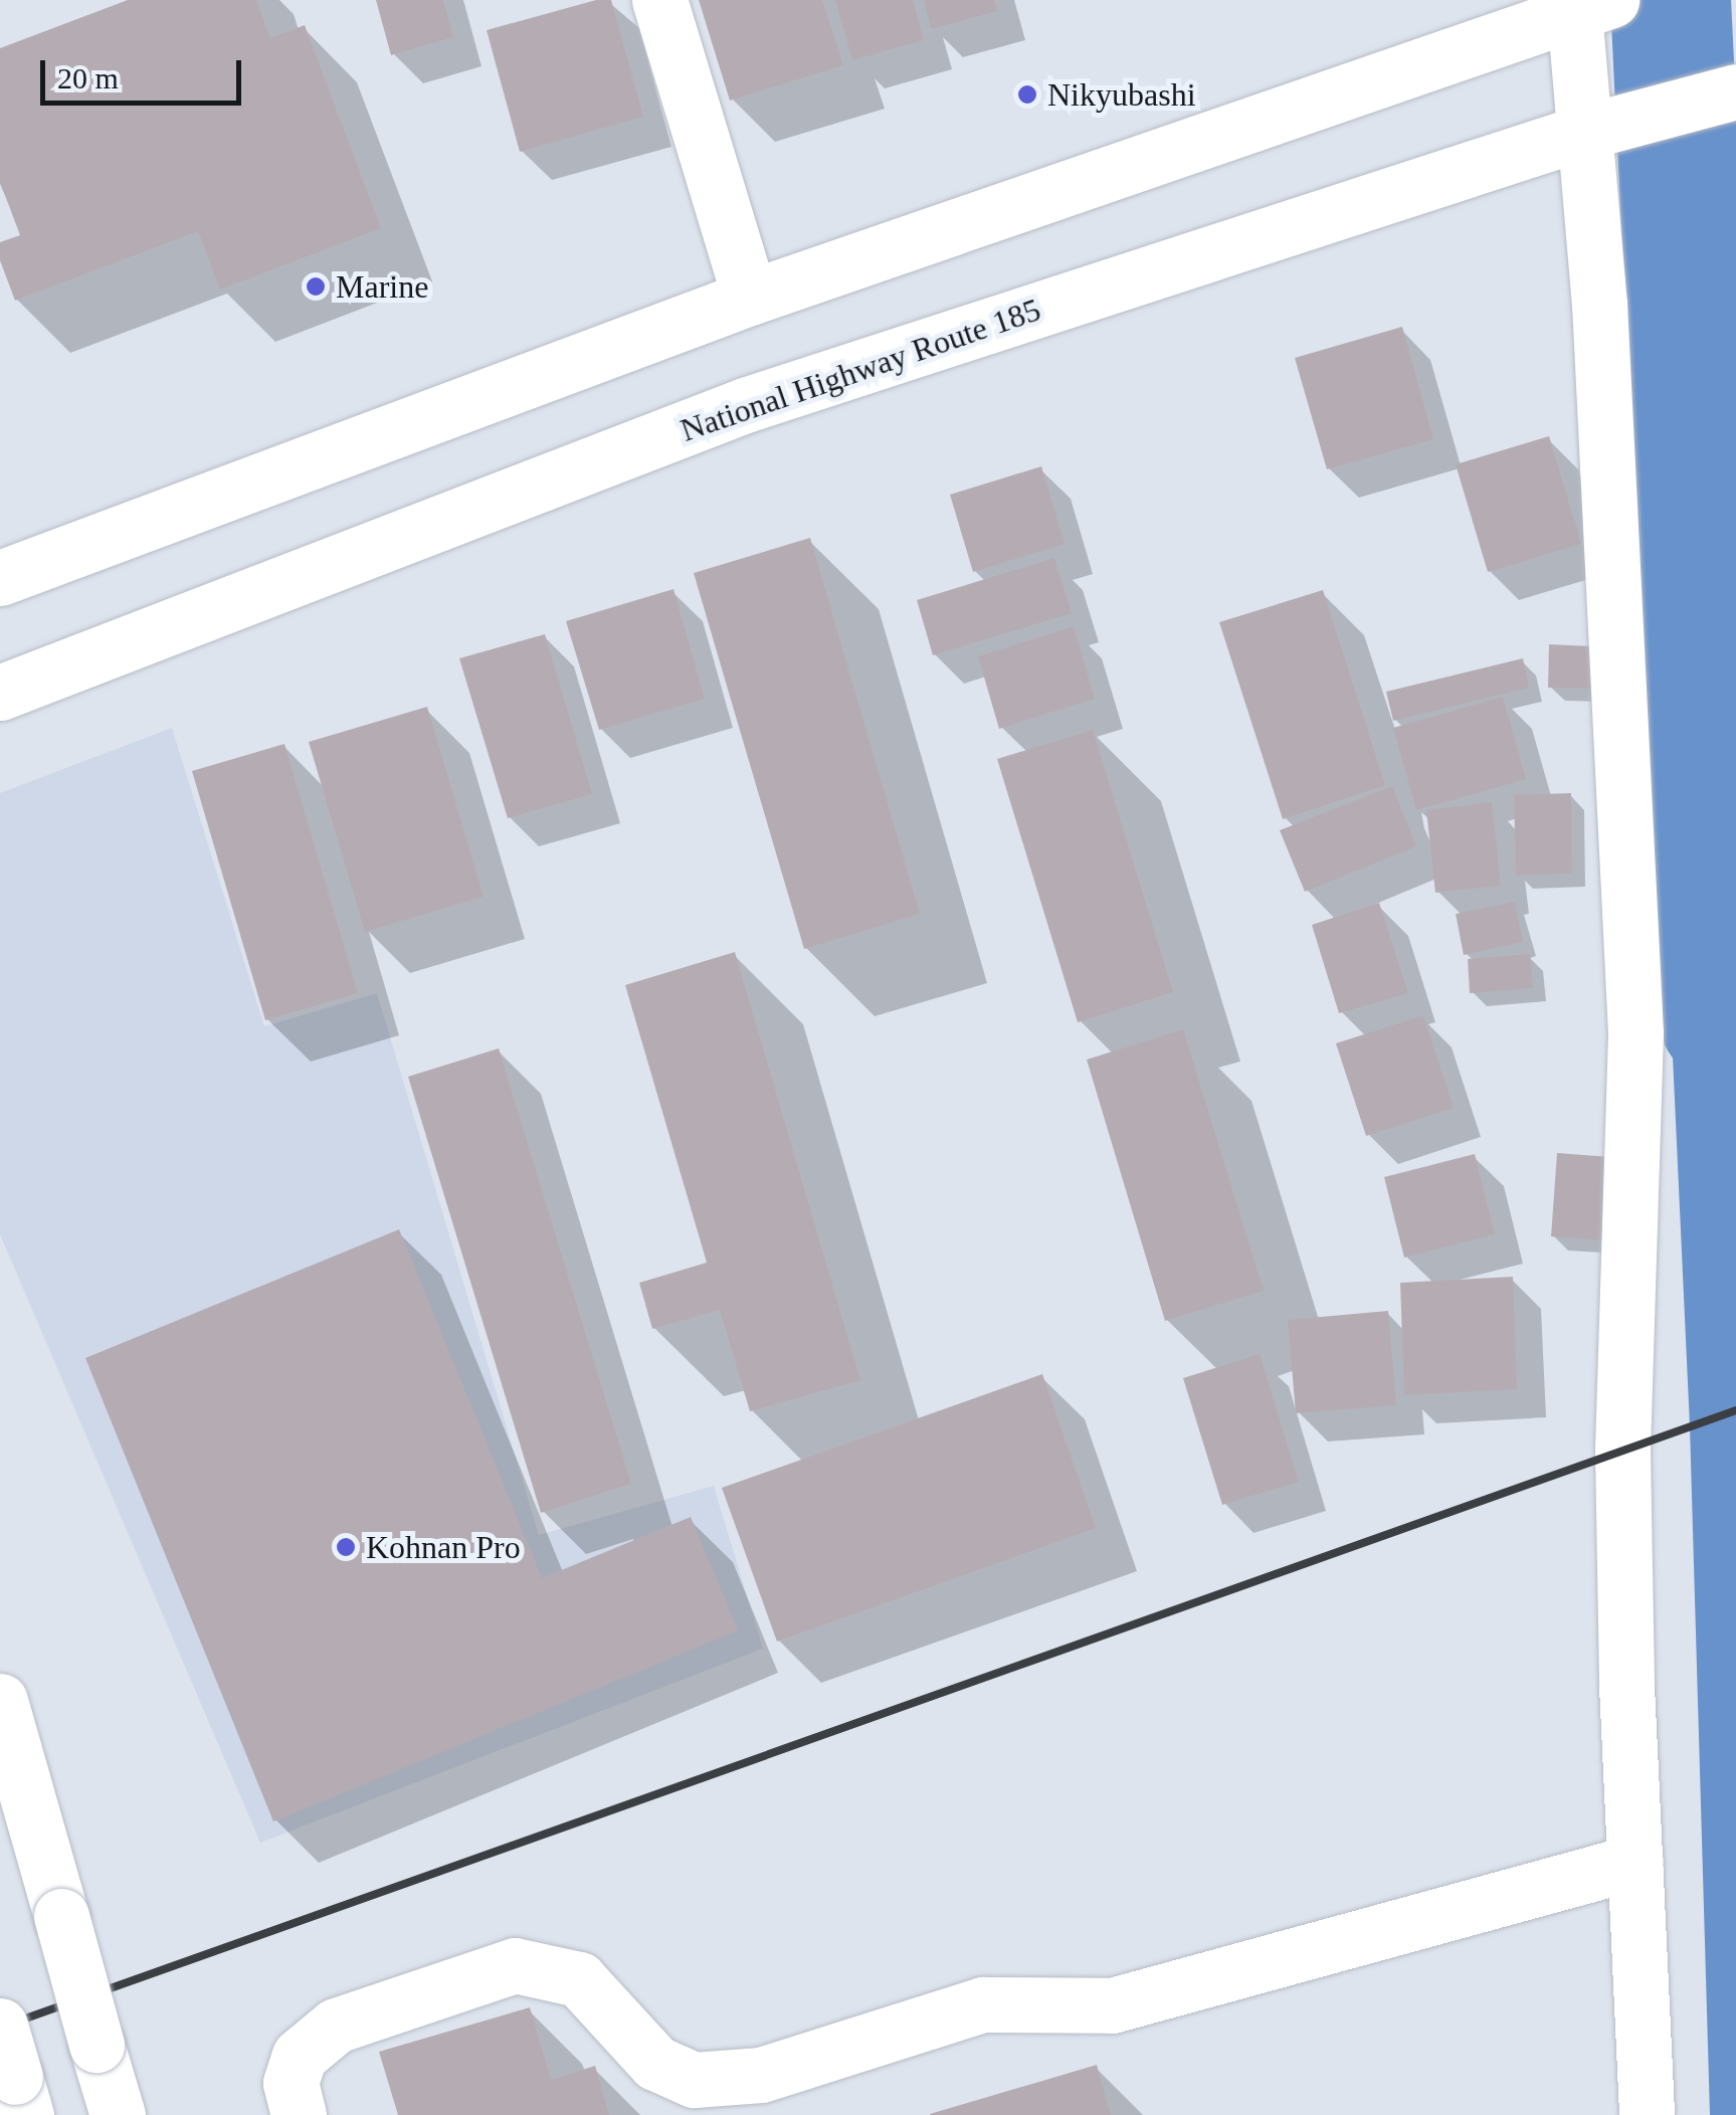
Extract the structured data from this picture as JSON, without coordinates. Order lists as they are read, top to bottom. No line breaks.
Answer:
{"streets":{"main road":["National Highway Route 185"]},"places":["Nikyubashi","Marine","Kohnan Pro"],"scale_bar":"20 m"}
